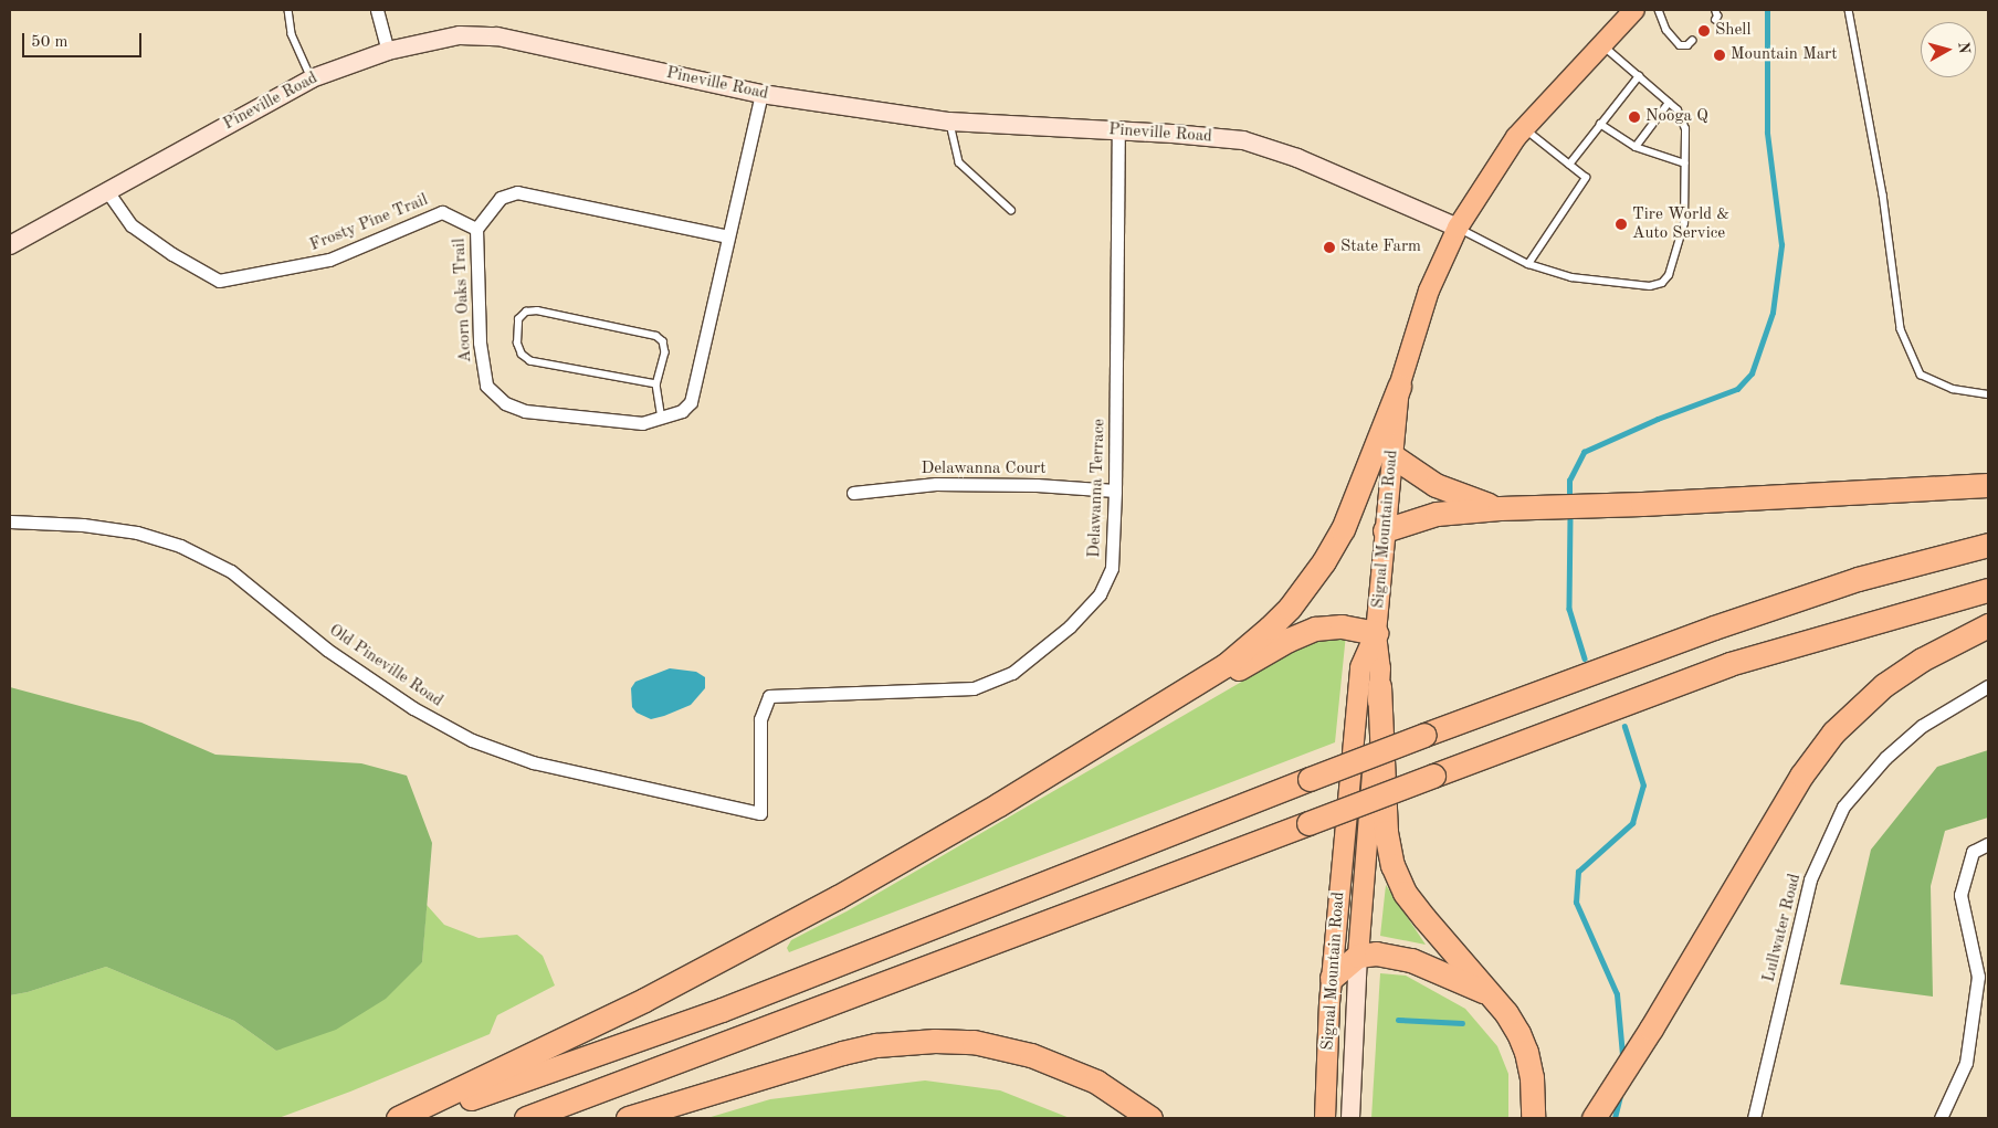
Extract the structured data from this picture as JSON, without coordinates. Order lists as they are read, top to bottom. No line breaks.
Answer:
{"streets":{"main road":["Pineville Road","Signal Mountain Road"],"street":["Frosty Pine Trail","Acorn Oaks Trail","Delawanna Court","Delawanna Terrace","Old Pineville Road","Lullwater Road"]},"crossings":[["Pineville Road","Frosty Pine Trail"],["Pineville Road","Acorn Oaks Trail"],["Pineville Road","Delawanna Terrace"],["Pineville Road","Signal Mountain Road"],["Frosty Pine Trail","Acorn Oaks Trail"],["Delawanna Court","Delawanna Terrace"],["Delawanna Terrace","Old Pineville Road"]],"places":["Shell","Mountain Mart","Nooga Q","Tire World & Auto Service","State Farm"],"scale_bar":"50 m","north":"right"}
